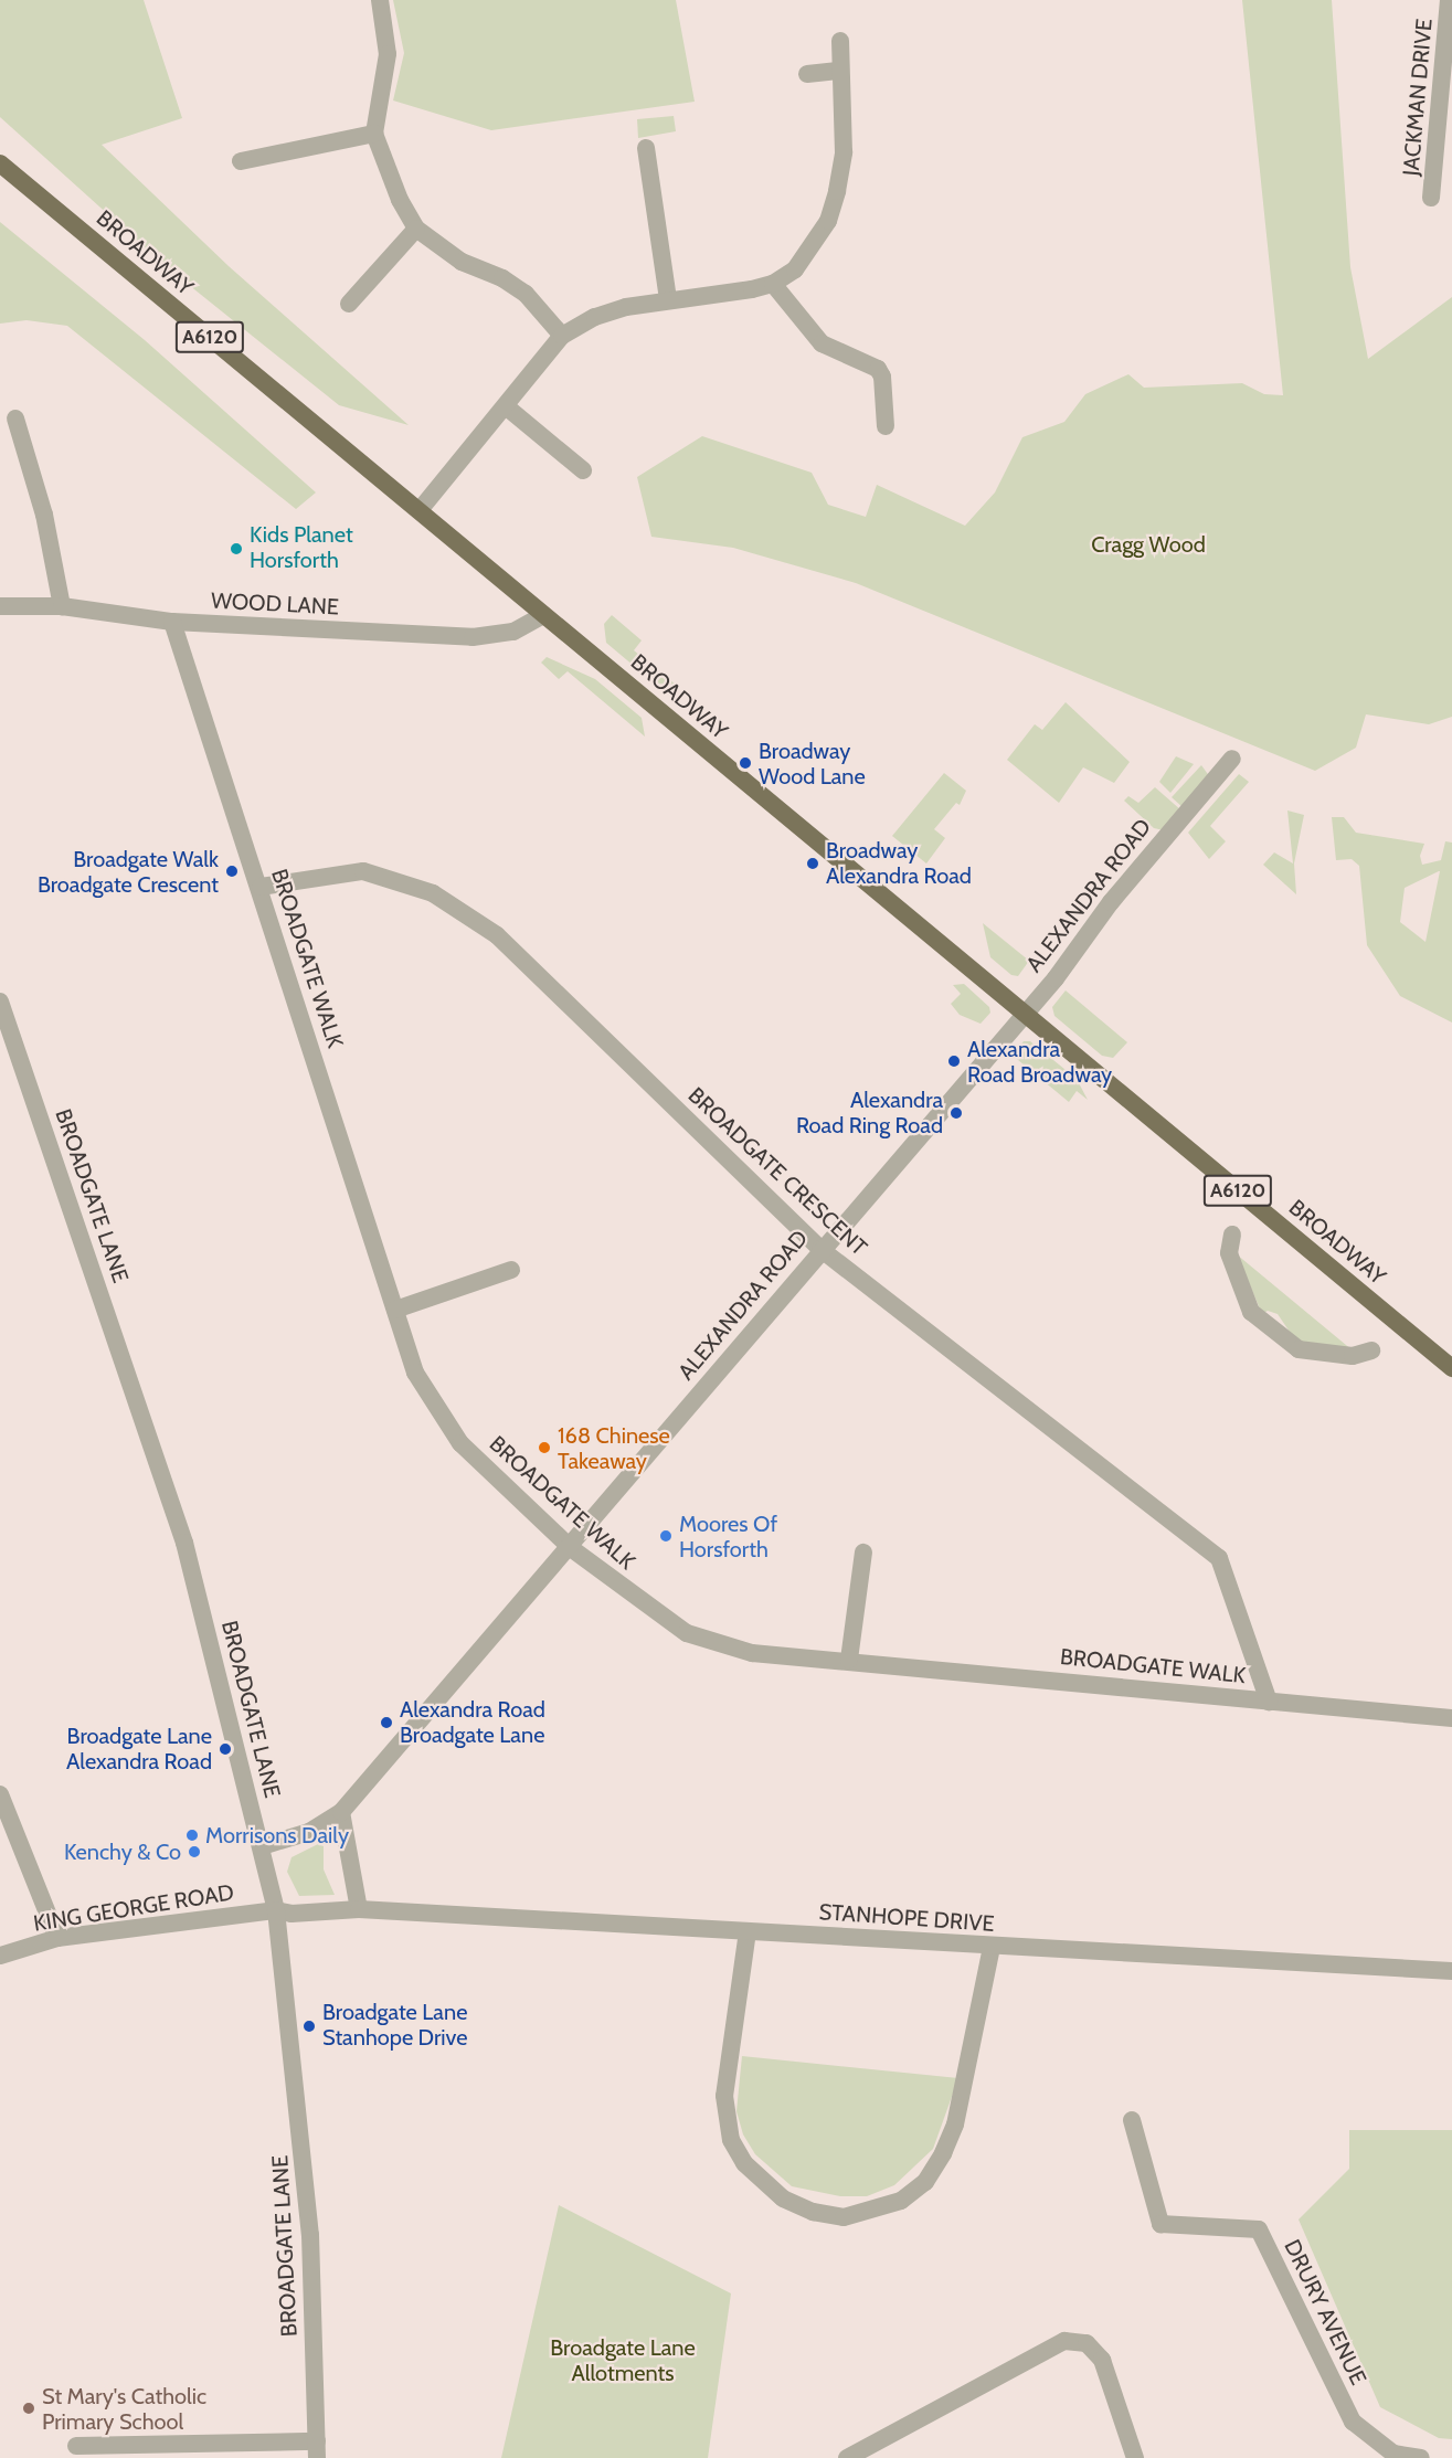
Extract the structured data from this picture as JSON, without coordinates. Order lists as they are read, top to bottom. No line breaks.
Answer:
{"streets":{"highway":["BROADWAY","A6120"],"street":["JACKMAN DRIVE","WOOD LANE","ALEXANDRA ROAD","BROADGATE WALK","BROADGATE CRESCENT","BROADGATE LANE","KING GEORGE ROAD","STANHOPE DRIVE","DRURY AVENUE"]},"crossings":[["BROADWAY","WOOD LANE"],["BROADWAY","ALEXANDRA ROAD"],["WOOD LANE","BROADGATE WALK"],["ALEXANDRA ROAD","BROADGATE WALK"],["ALEXANDRA ROAD","BROADGATE CRESCENT"],["ALEXANDRA ROAD","BROADGATE LANE"],["BROADGATE WALK","BROADGATE CRESCENT"],["BROADGATE LANE","KING GEORGE ROAD"],["BROADGATE LANE","STANHOPE DRIVE"],["KING GEORGE ROAD","STANHOPE DRIVE"]],"parks":["Cragg Wood","Broadgate Lane Allotments"],"places":["Kids Planet Horsforth","Broadway Wood Lane","Broadway Alexandra Road","Broadgate Walk Broadgate Crescent","Alexandra Road Broadway","Alexandra Road Ring Road","168 Chinese Takeaway","Moores Of Horsforth","Alexandra Road Broadgate Lane","Broadgate Lane Alexandra Road","Morrisons Daily","Kenchy & Co","Broadgate Lane Stanhope Drive","St Mary's Catholic Primary School"]}
